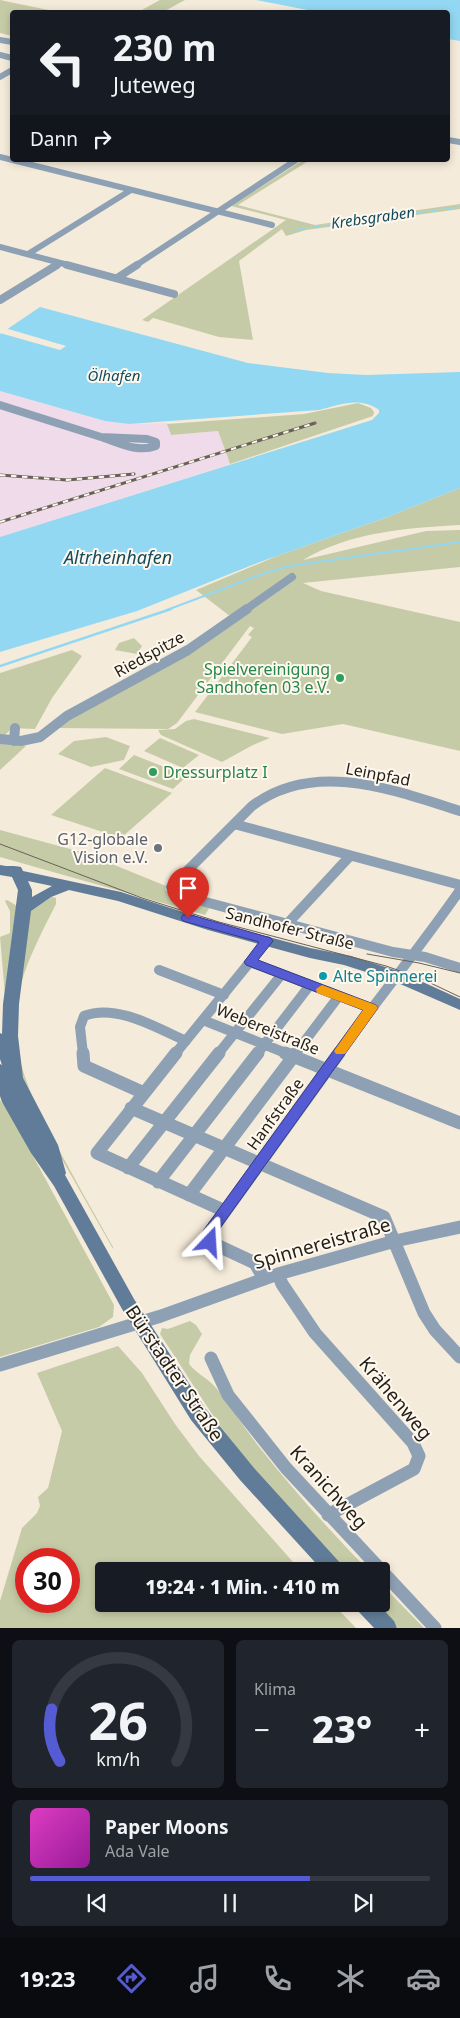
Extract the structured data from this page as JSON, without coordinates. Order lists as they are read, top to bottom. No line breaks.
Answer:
{"streets":{"main road":["Sandhofer Straße","Bürstadter Straße"],"street":["Riedspitze","Leinpfad","Webereistraße","Hanfstraße","Spinnereistraße","Krähenweg","Kranichweg"]},"crossings":[["Leinpfad","Sandhofer Straße"],["Sandhofer Straße","Hanfstraße"],["Webereistraße","Hanfstraße"],["Hanfstraße","Spinnereistraße"],["Spinnereistraße","Bürstadter Straße"],["Spinnereistraße","Krähenweg"],["Krähenweg","Kranichweg"]],"water":["Krebsgraben","Ölhafen","Altrheinhafen"],"places":["Spielvereinigung Sandhofen 03 e.V.","Dressurplatz I","G12-globale Vision e.V.","Alte Spinnerei"],"page":{"turn":["230 m","Juteweg"],"then":"Dann","limit":"30","trip":"19:24 · 1 Min. · 410 m","tile":"Klima","heat":["−","23°","+"],"song":["Paper Moons","Ada Vale"],"tabs":"19:23","gauge":["26","km/h"]}}
